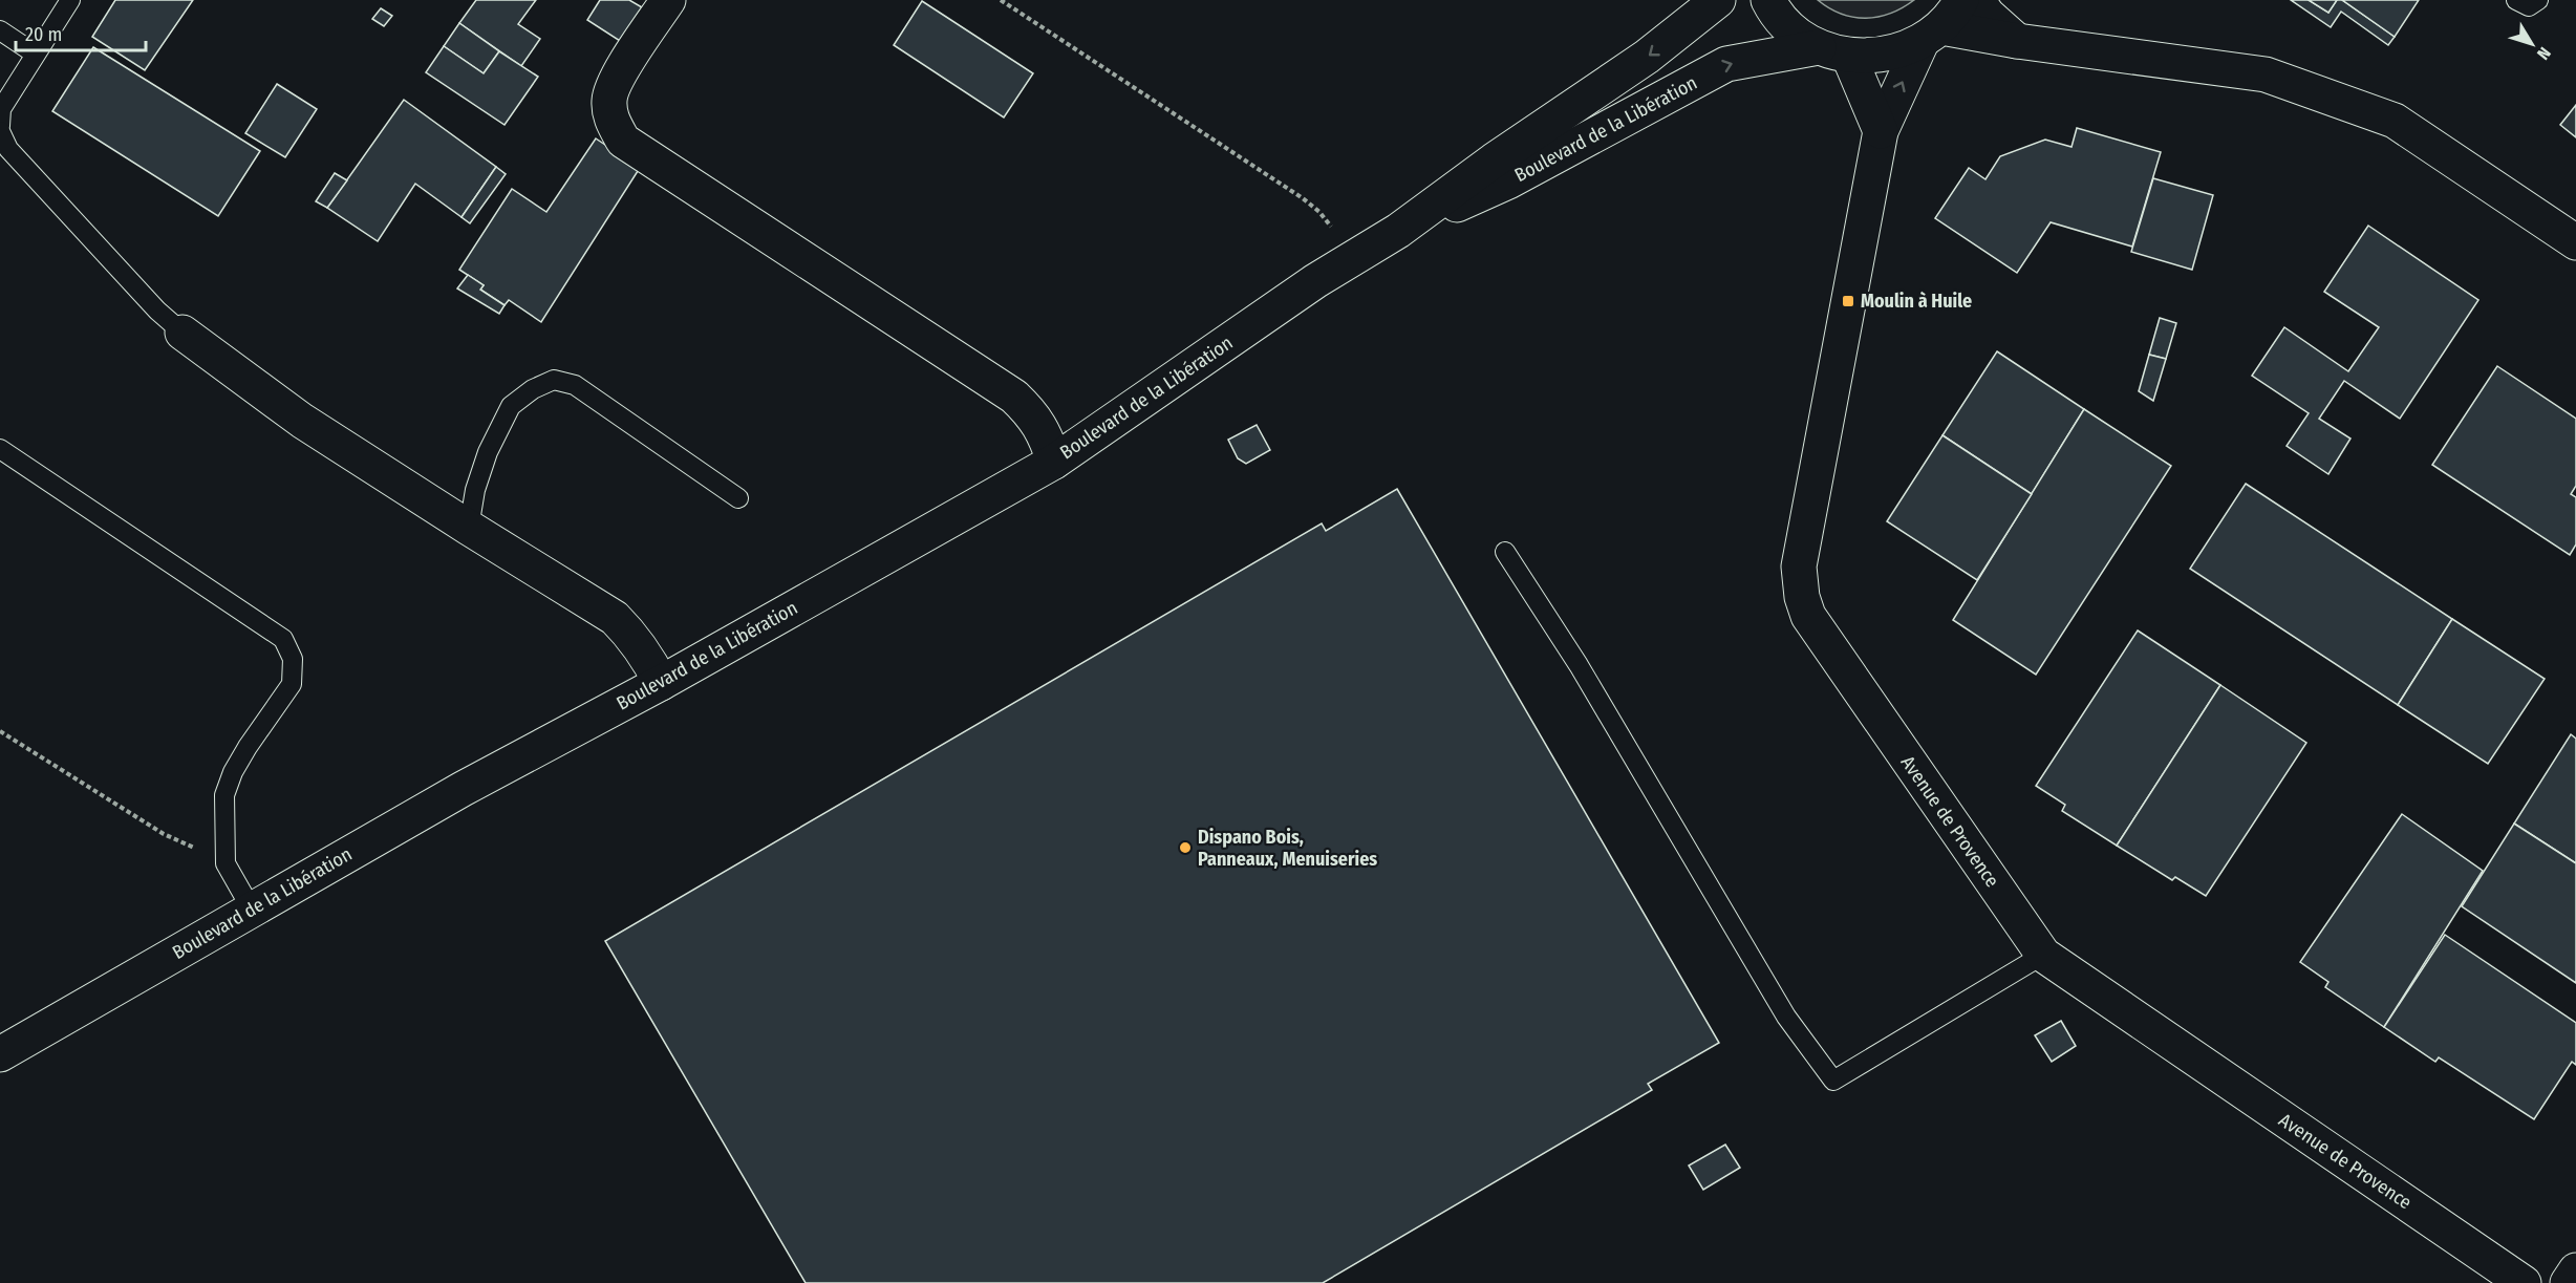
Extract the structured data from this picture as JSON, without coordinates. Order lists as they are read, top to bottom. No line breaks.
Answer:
{"streets":{"street":["Boulevard de la Libération","Avenue de Provence"]},"crossings":[["Boulevard de la Libération","Avenue de Provence"]],"places":{"transit":["Moulin à Huile"],"other":["Dispano Bois, Panneaux, Menuiseries"]},"scale_bar":"20 m","north":"bottom right"}
